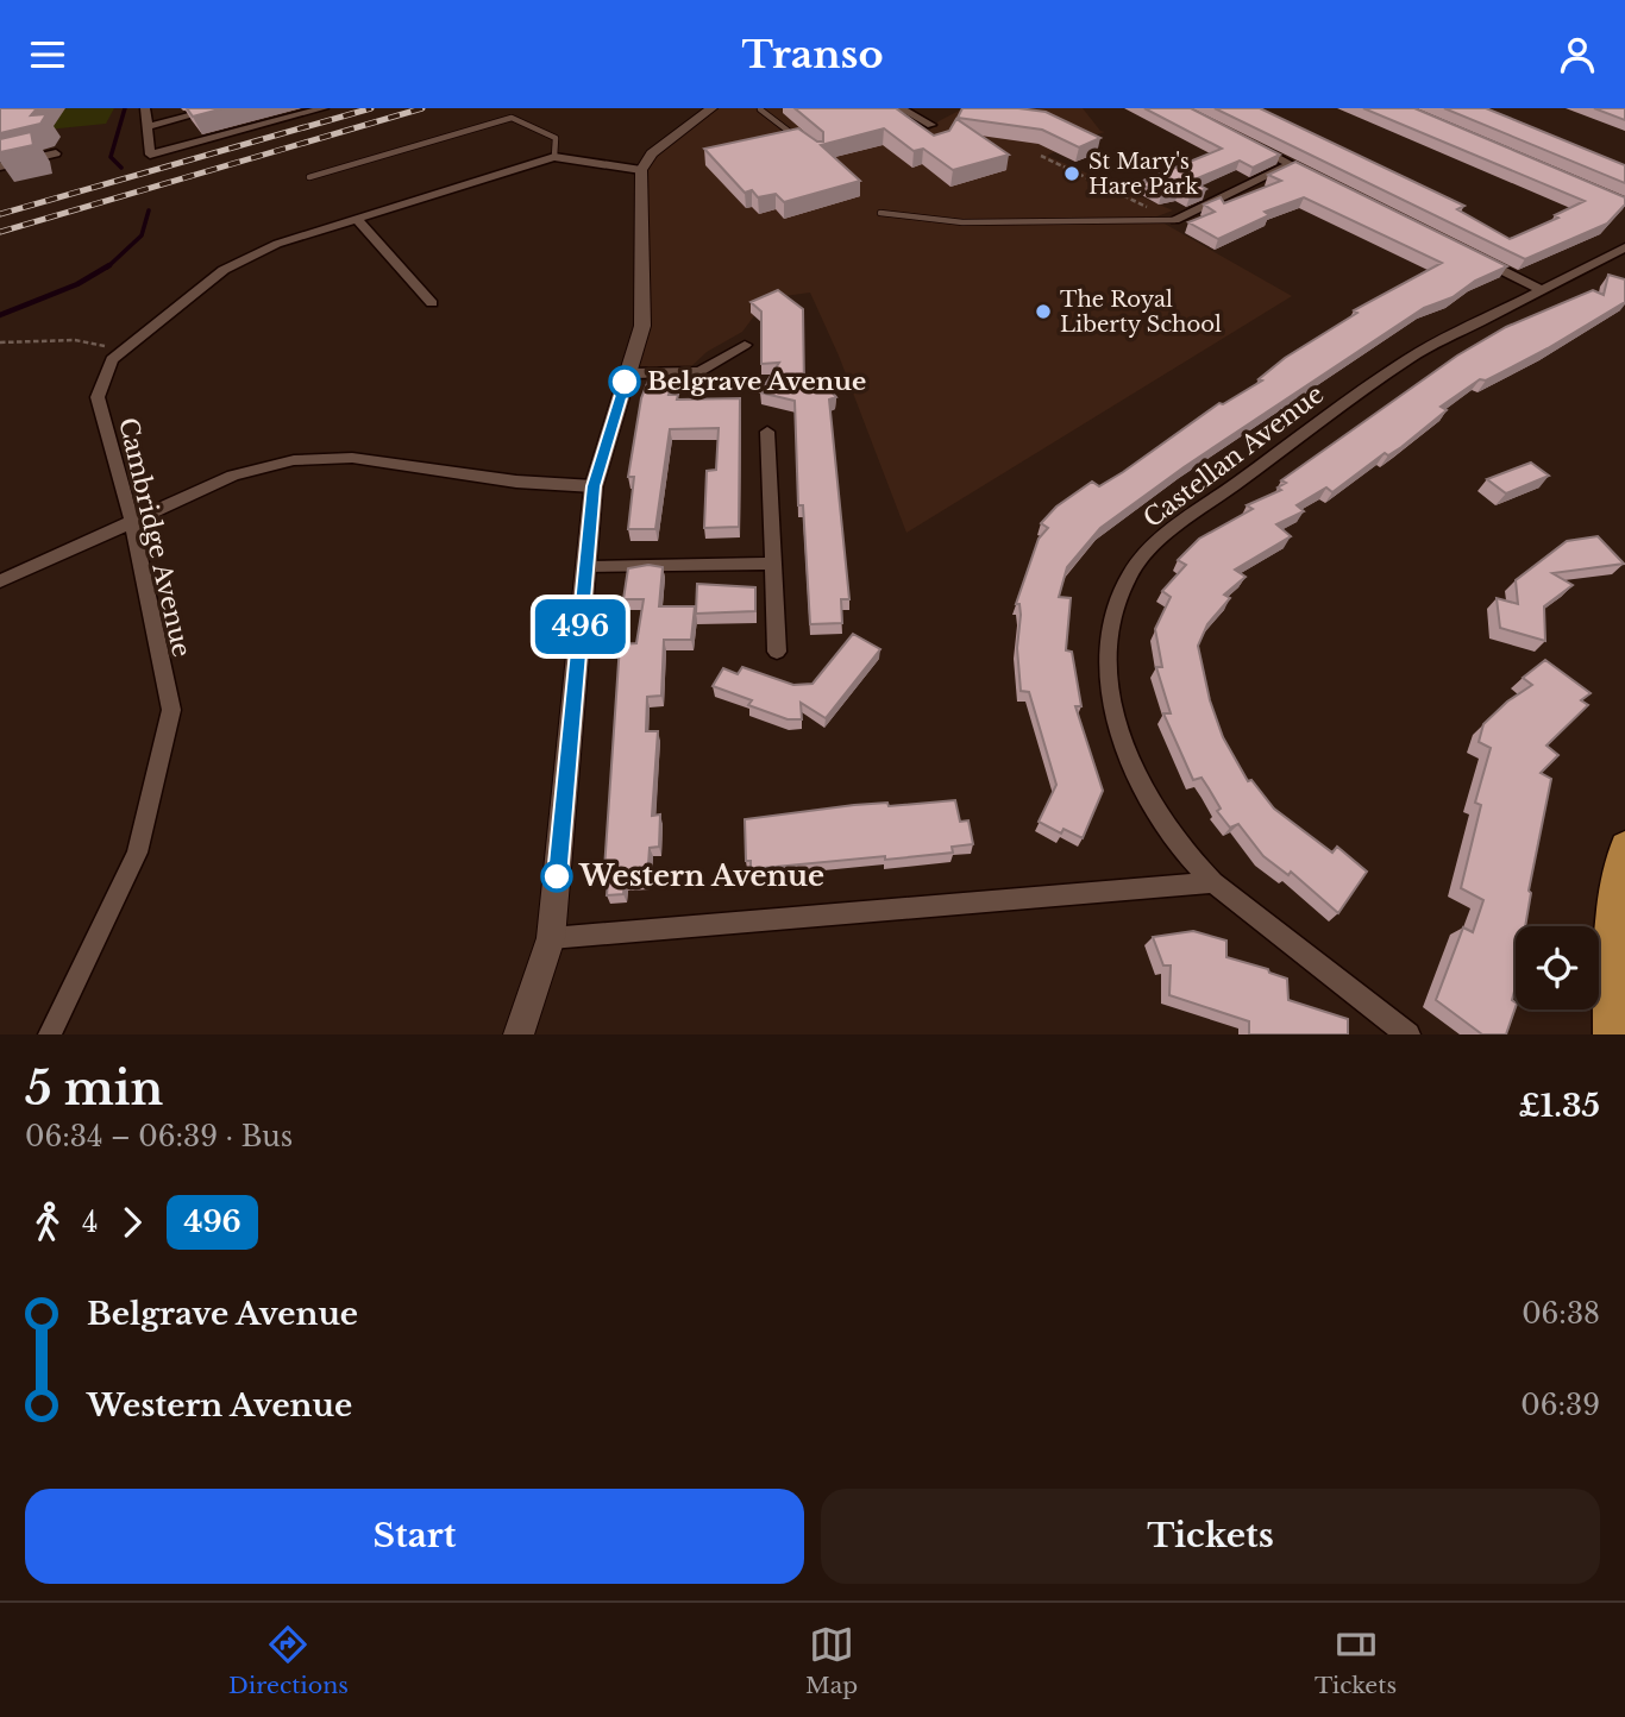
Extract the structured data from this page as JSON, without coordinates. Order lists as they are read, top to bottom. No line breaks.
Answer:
{"streets":{"street":["Castellan Avenue","Cambridge Avenue"]},"places":["St Mary's Hare Park","The Royal Liberty School","Belgrave Avenue","Western Avenue"],"lines":["bus line 496"],"page":{"header":"Transo","on_map":"496","heading":["5 min","06:34 – 06:39 · Bus","£1.35"],"legs":["4","496"],"list":[{"name":"Belgrave Avenue","value":"06:38"},{"name":"Western Avenue","value":"06:39"}],"buttons":["Start","Tickets"],"tabs":["Directions","Map","Tickets"]}}
